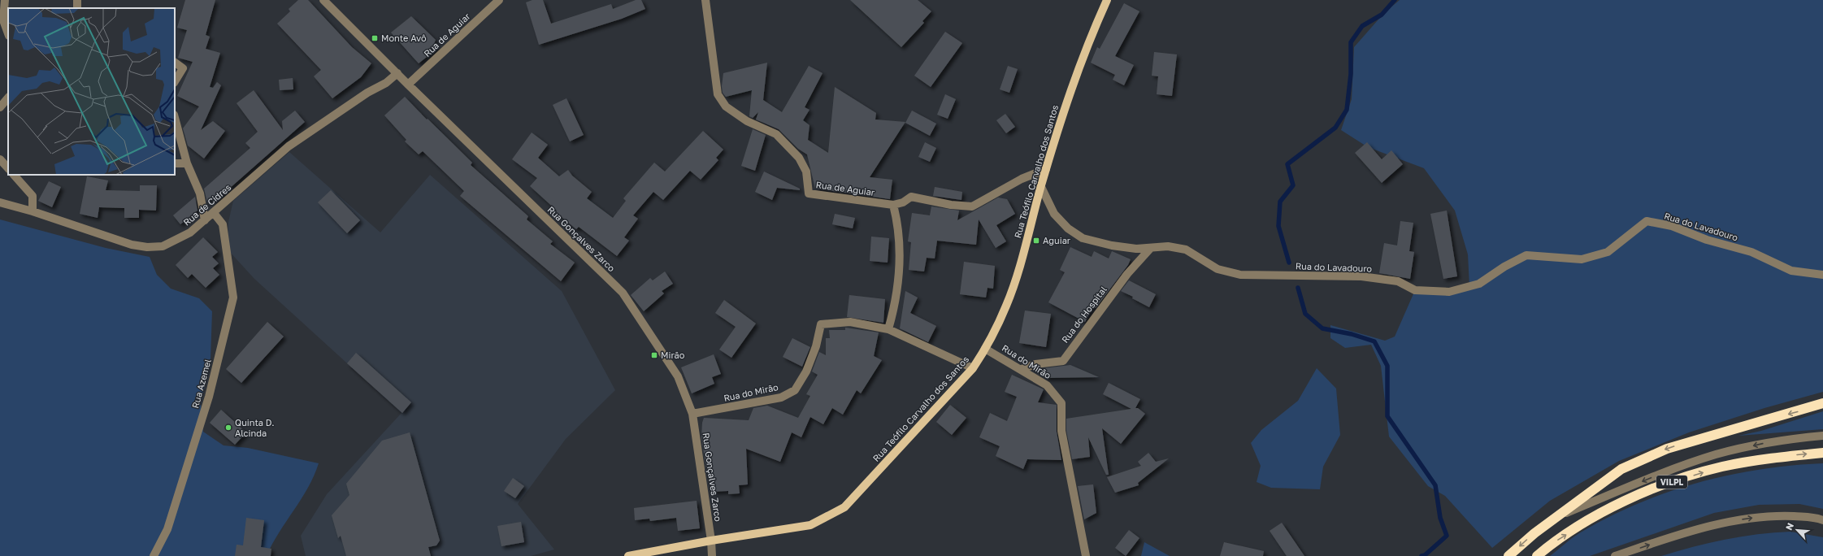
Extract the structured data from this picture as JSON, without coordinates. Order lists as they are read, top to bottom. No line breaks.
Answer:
{"streets":{"highway":["VILPL"],"main road":["Rua Teófilo Carvalho dos Santos"],"street":["Rua de Aguiar","Rua de Cidres","Rua do Lavadouro","Rua Gonçalves Zarco","Rua do Hospital","Rua do Mirão","Rua Azemel"]},"crossings":[["Rua de Aguiar","Rua Teófilo Carvalho dos Santos"],["Rua de Aguiar","Rua Gonçalves Zarco"],["Rua Teófilo Carvalho dos Santos","Rua do Lavadouro"],["Rua Teófilo Carvalho dos Santos","Rua Gonçalves Zarco"],["Rua Teófilo Carvalho dos Santos","Rua do Mirão"],["Rua de Cidres","Rua Gonçalves Zarco"],["Rua de Cidres","Rua Azemel"],["Rua do Lavadouro","Rua do Hospital"],["Rua Gonçalves Zarco","Rua do Mirão"],["Rua do Hospital","Rua do Mirão"]],"places":{"transit":["Monte Avô","Aguiar","Mirão"],"other":["Quinta D. Alcinda"]},"north":"top left"}
